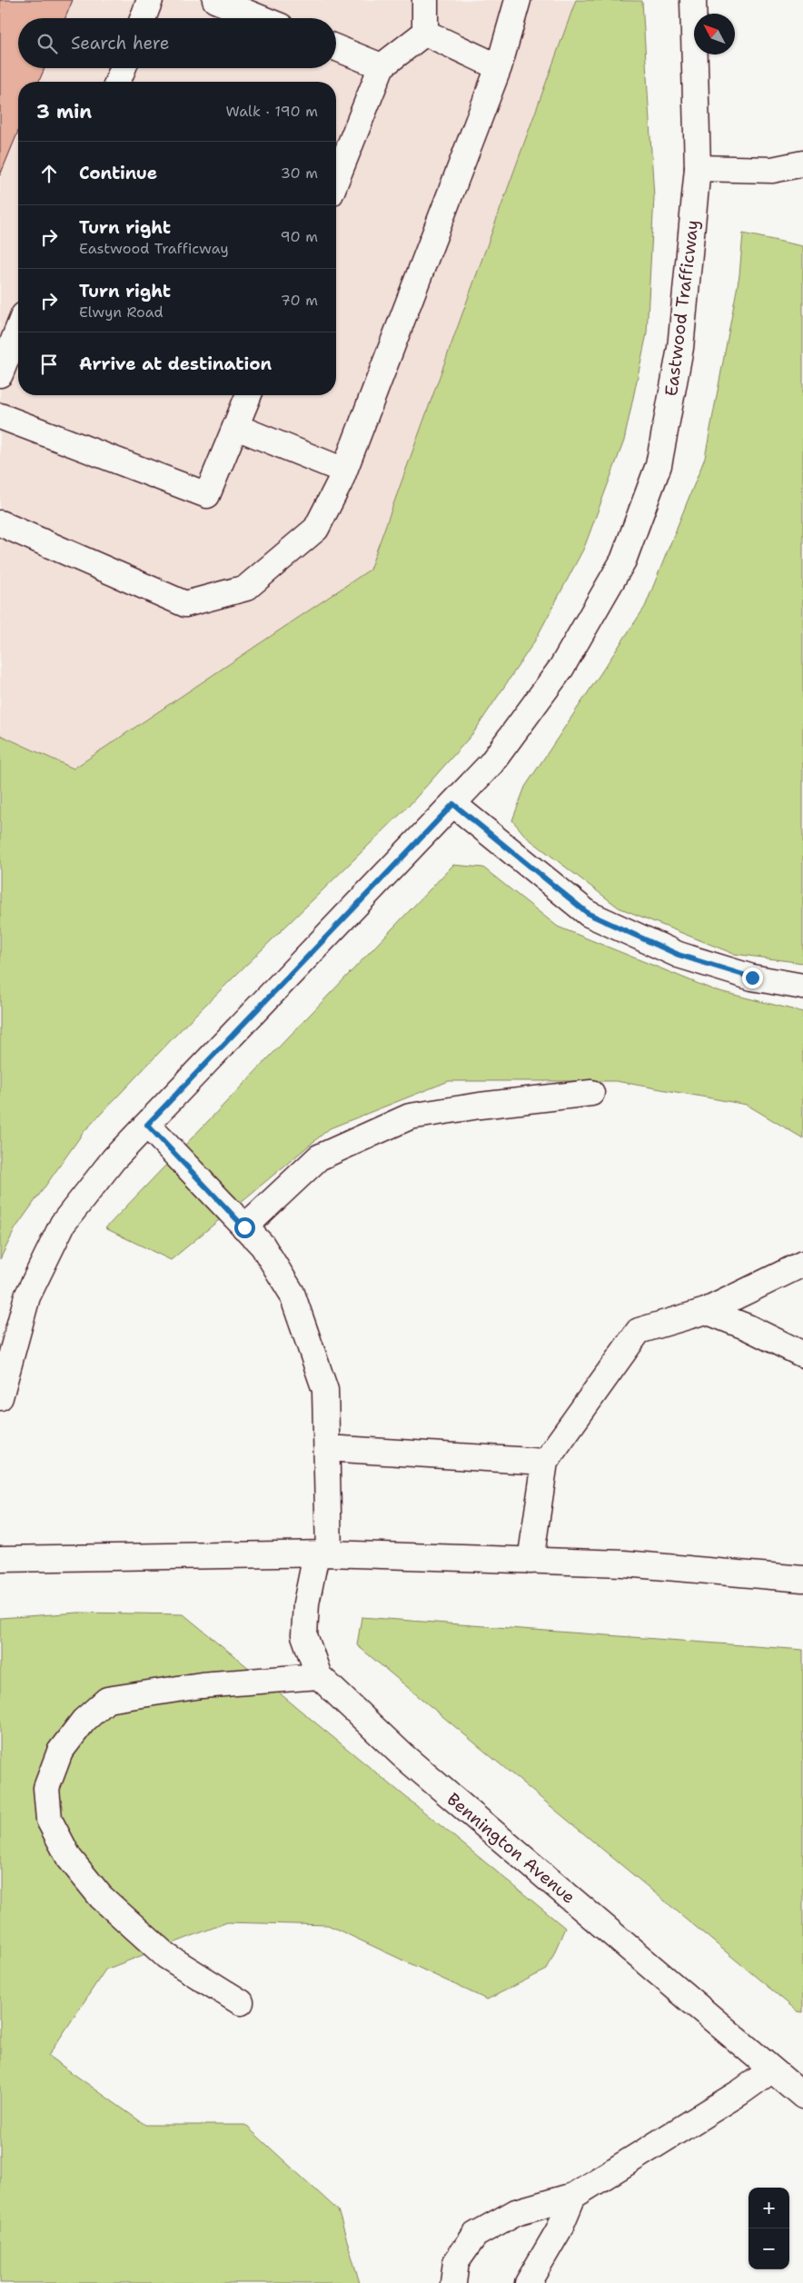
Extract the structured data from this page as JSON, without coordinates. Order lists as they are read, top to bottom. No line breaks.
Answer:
{"streets":{"main road":["Eastwood Trafficway","Bennington Avenue"]},"crossings":[["Eastwood Trafficway","Bennington Avenue"]],"north":"top left","page":{"search":"Search here","heading":["3 min","Walk · 190 m"],"list":[["Continue","30 m"],["Turn right","Eastwood Trafficway","90 m"],["Turn right","Elwyn Road","70 m"],"Arrive at destination"],"map_buttons":["+","−"]}}
